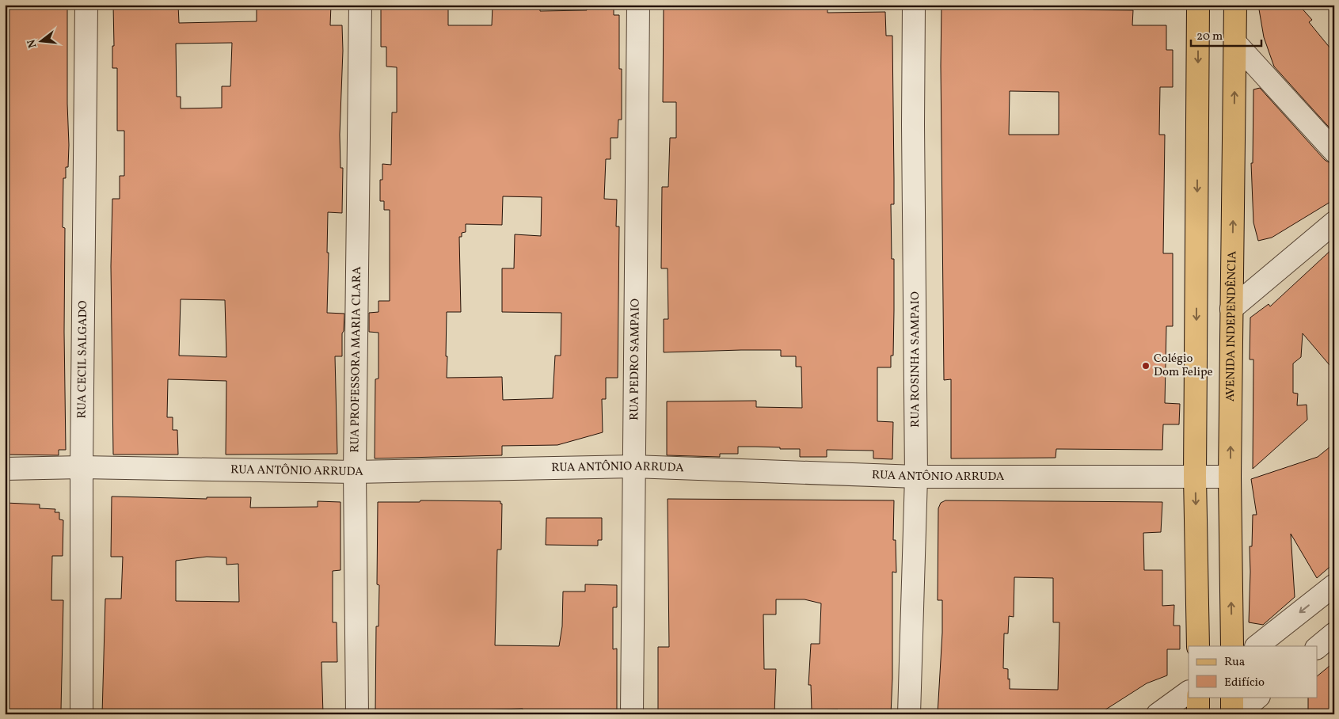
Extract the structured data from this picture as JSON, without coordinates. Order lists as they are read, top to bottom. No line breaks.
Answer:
{"streets":{"main road":["AVENIDA INDEPENDÊNCIA"],"street":["RUA CECIL SALGADO","RUA PROFESSORA MARIA CLARA","RUA PEDRO SAMPAIO","RUA ROSINHA SAMPAIO","RUA ANTÔNIO ARRUDA"]},"crossings":[["AVENIDA INDEPENDÊNCIA","RUA ANTÔNIO ARRUDA"],["RUA CECIL SALGADO","RUA ANTÔNIO ARRUDA"],["RUA PROFESSORA MARIA CLARA","RUA ANTÔNIO ARRUDA"],["RUA PEDRO SAMPAIO","RUA ANTÔNIO ARRUDA"],["RUA ROSINHA SAMPAIO","RUA ANTÔNIO ARRUDA"]],"places":["Colégio Dom Felipe"],"legend":["Rua","Edifício"],"scale_bar":"20 m","north":"left"}
